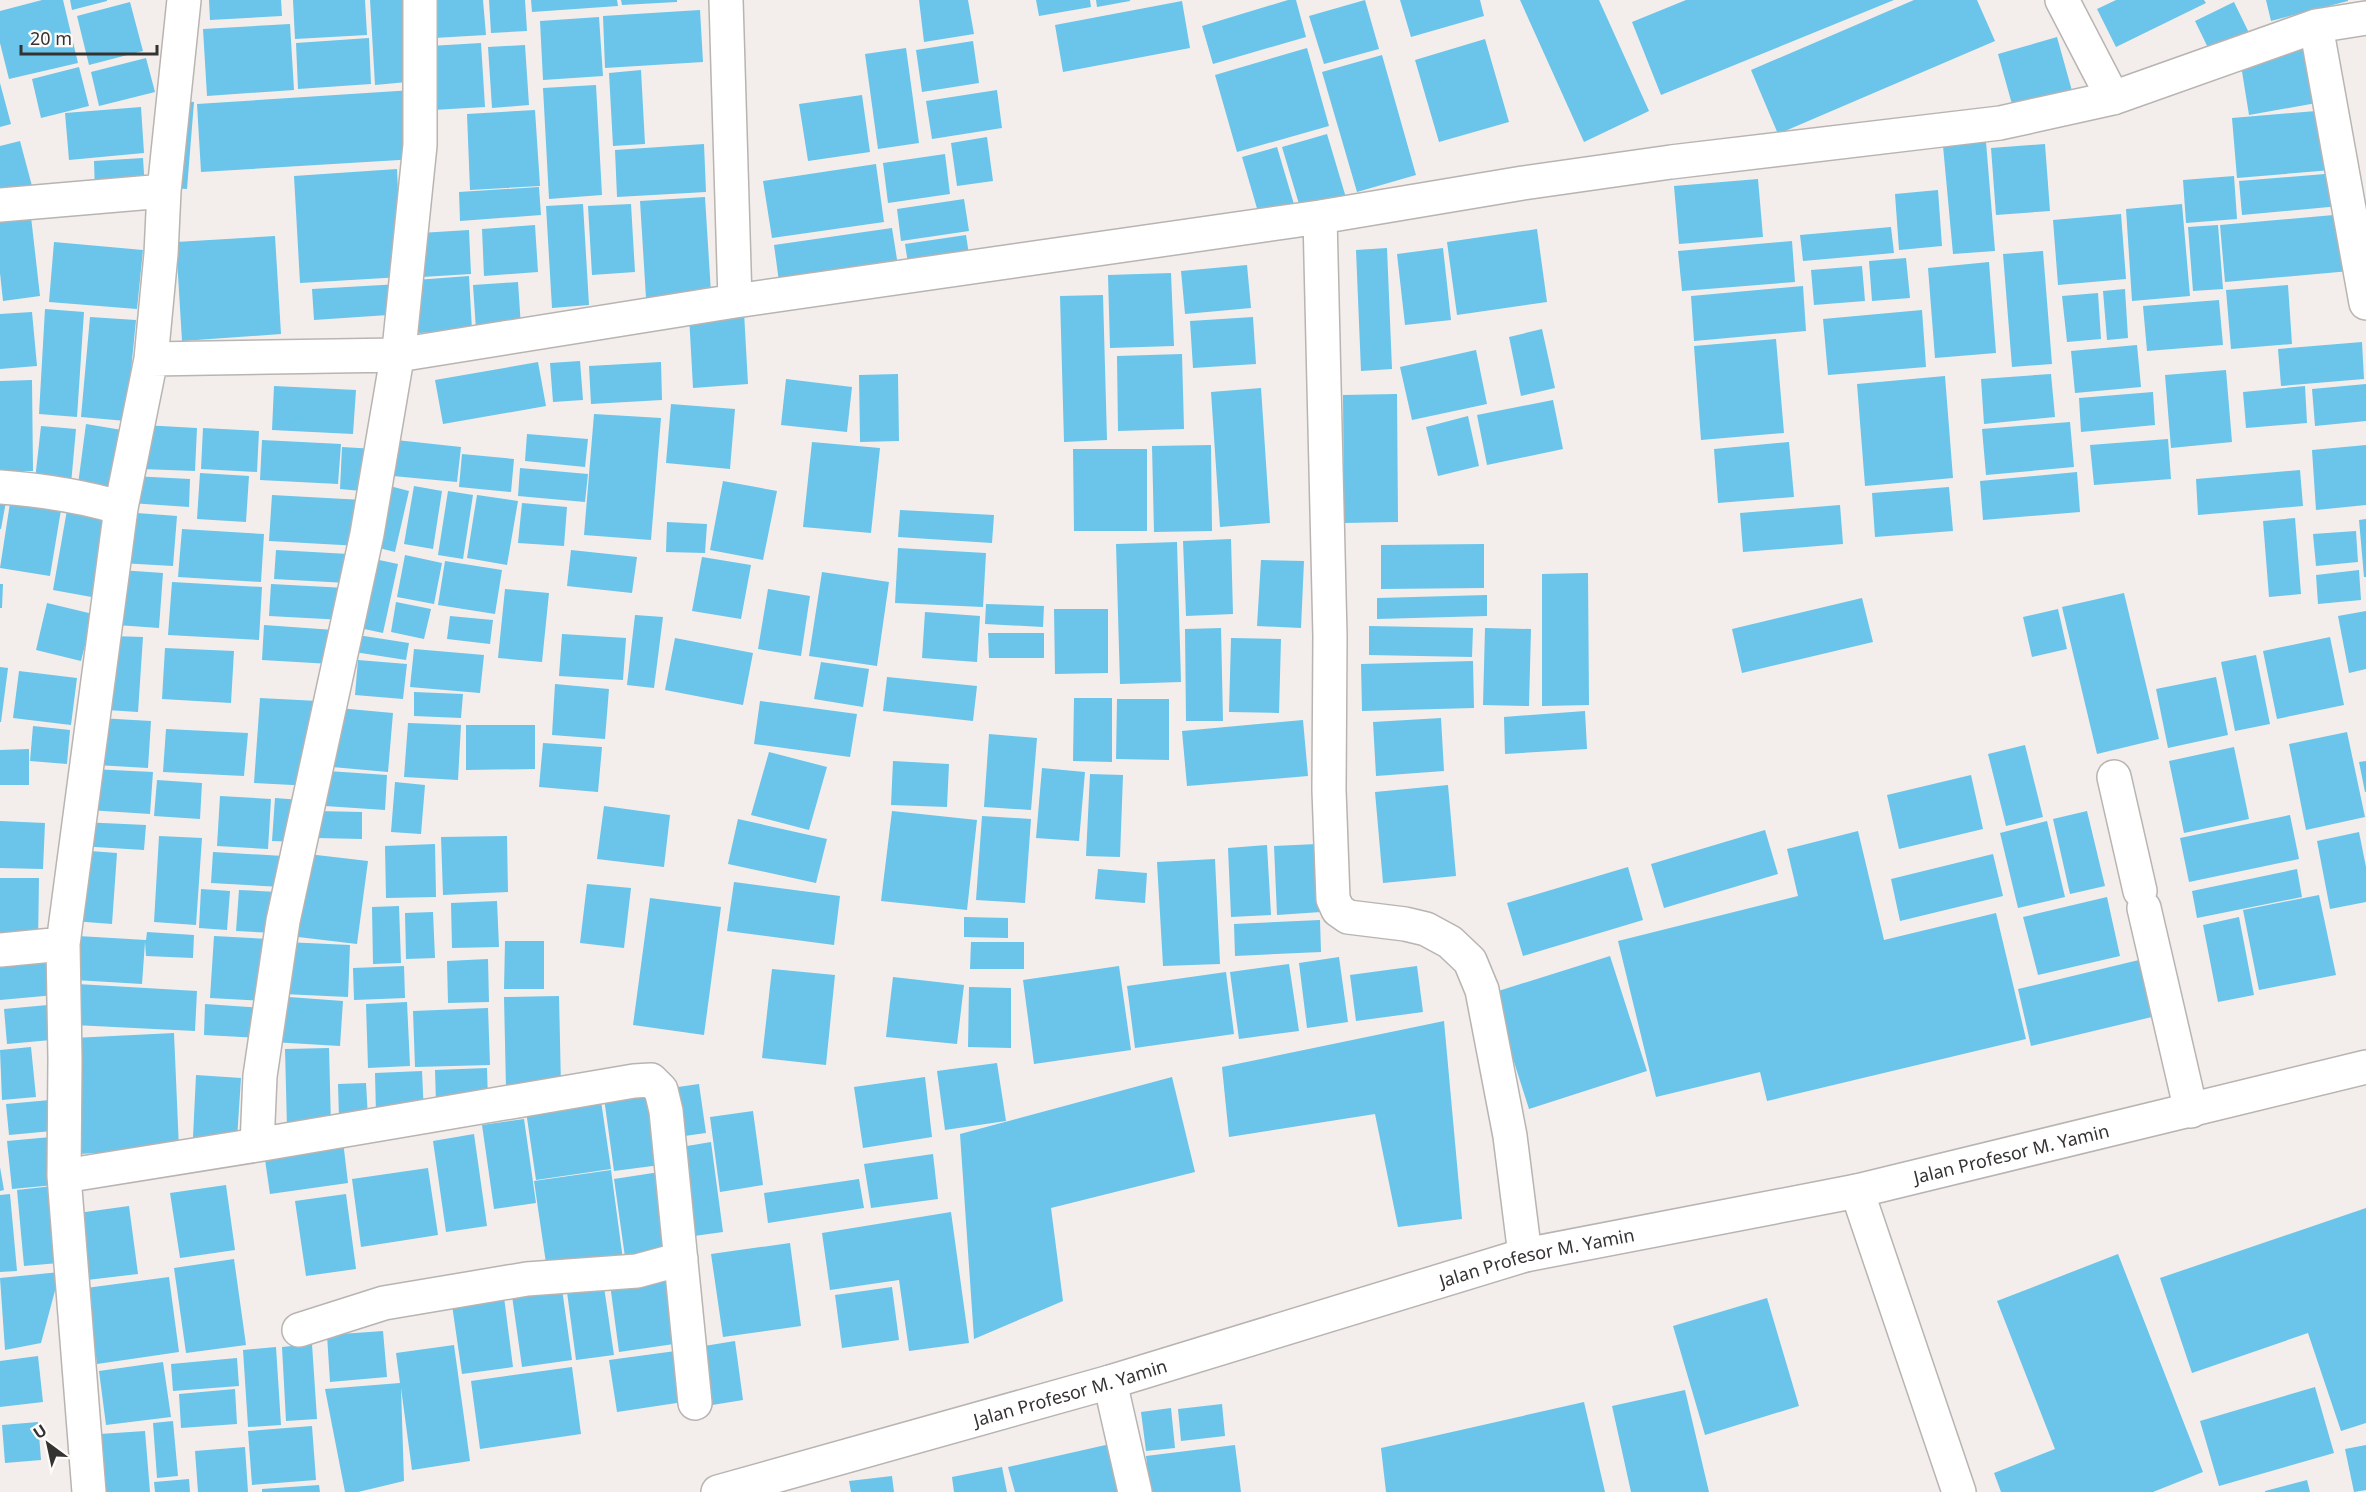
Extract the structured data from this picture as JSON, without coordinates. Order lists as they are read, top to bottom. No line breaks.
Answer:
{"streets":{"street":["Jalan Profesor M. Yamin"]},"scale_bar":"20 m","north":"top left"}
